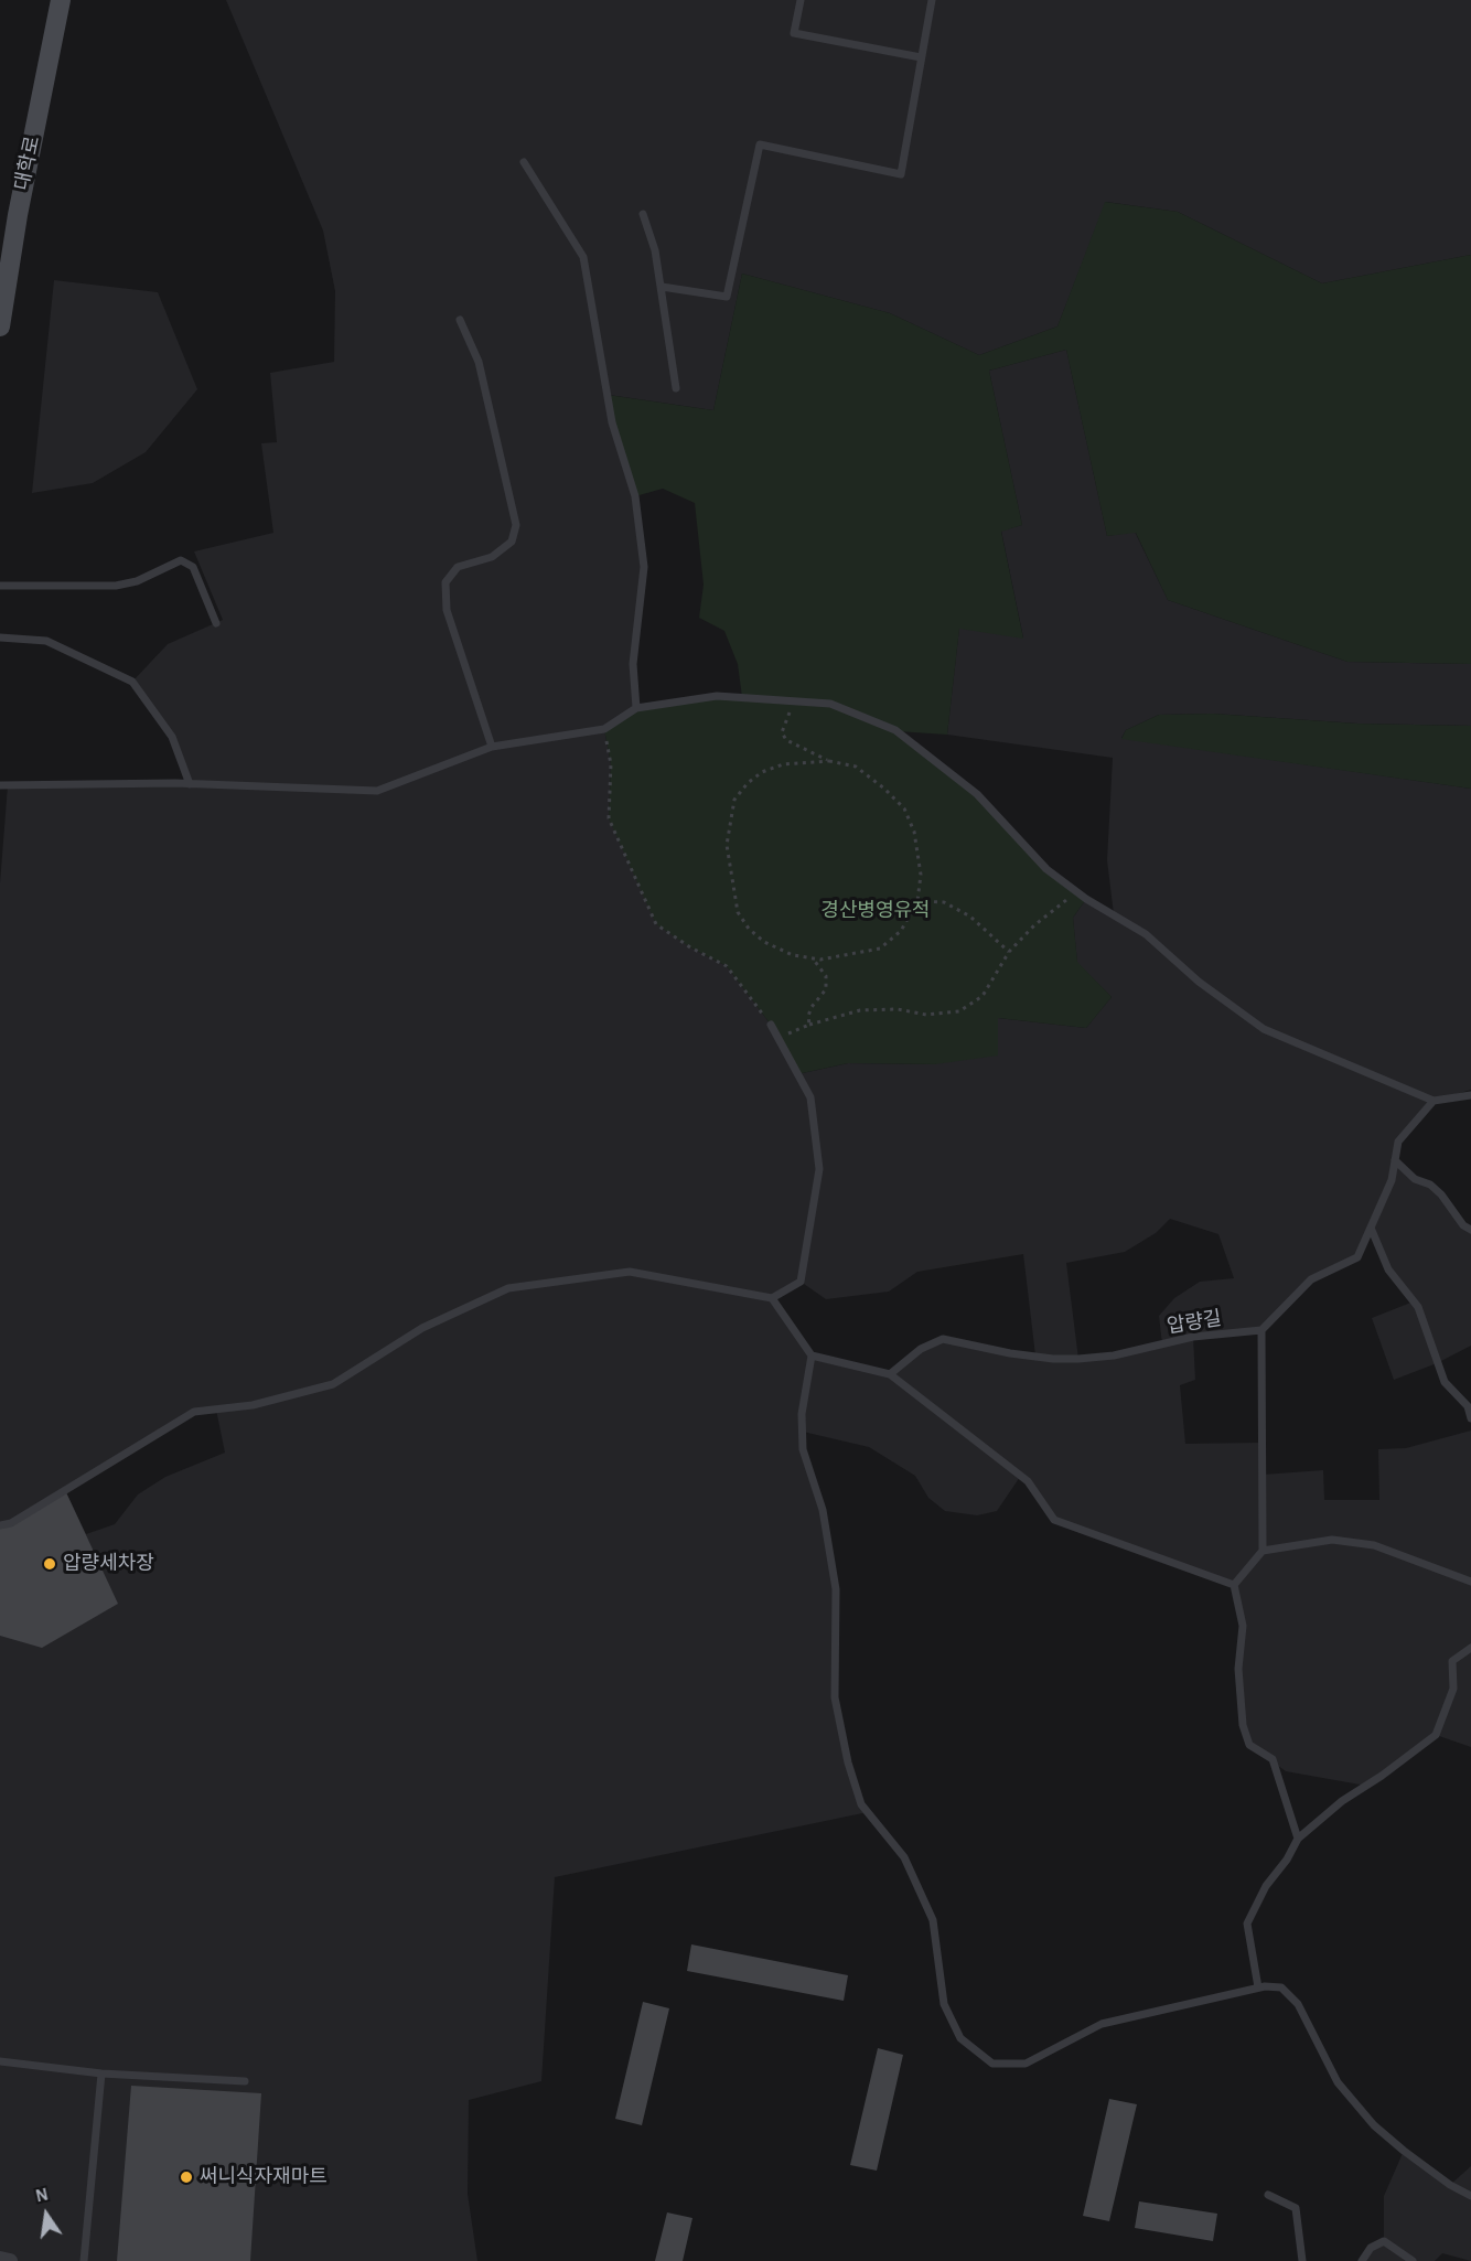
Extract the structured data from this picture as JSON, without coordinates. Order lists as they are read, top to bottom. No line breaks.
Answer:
{"streets":{"main road":["대학로"],"lane":["압량길"]},"parks":["경산병영유적"],"places":["압량세차장","써니식자재마트"],"north":"top"}
